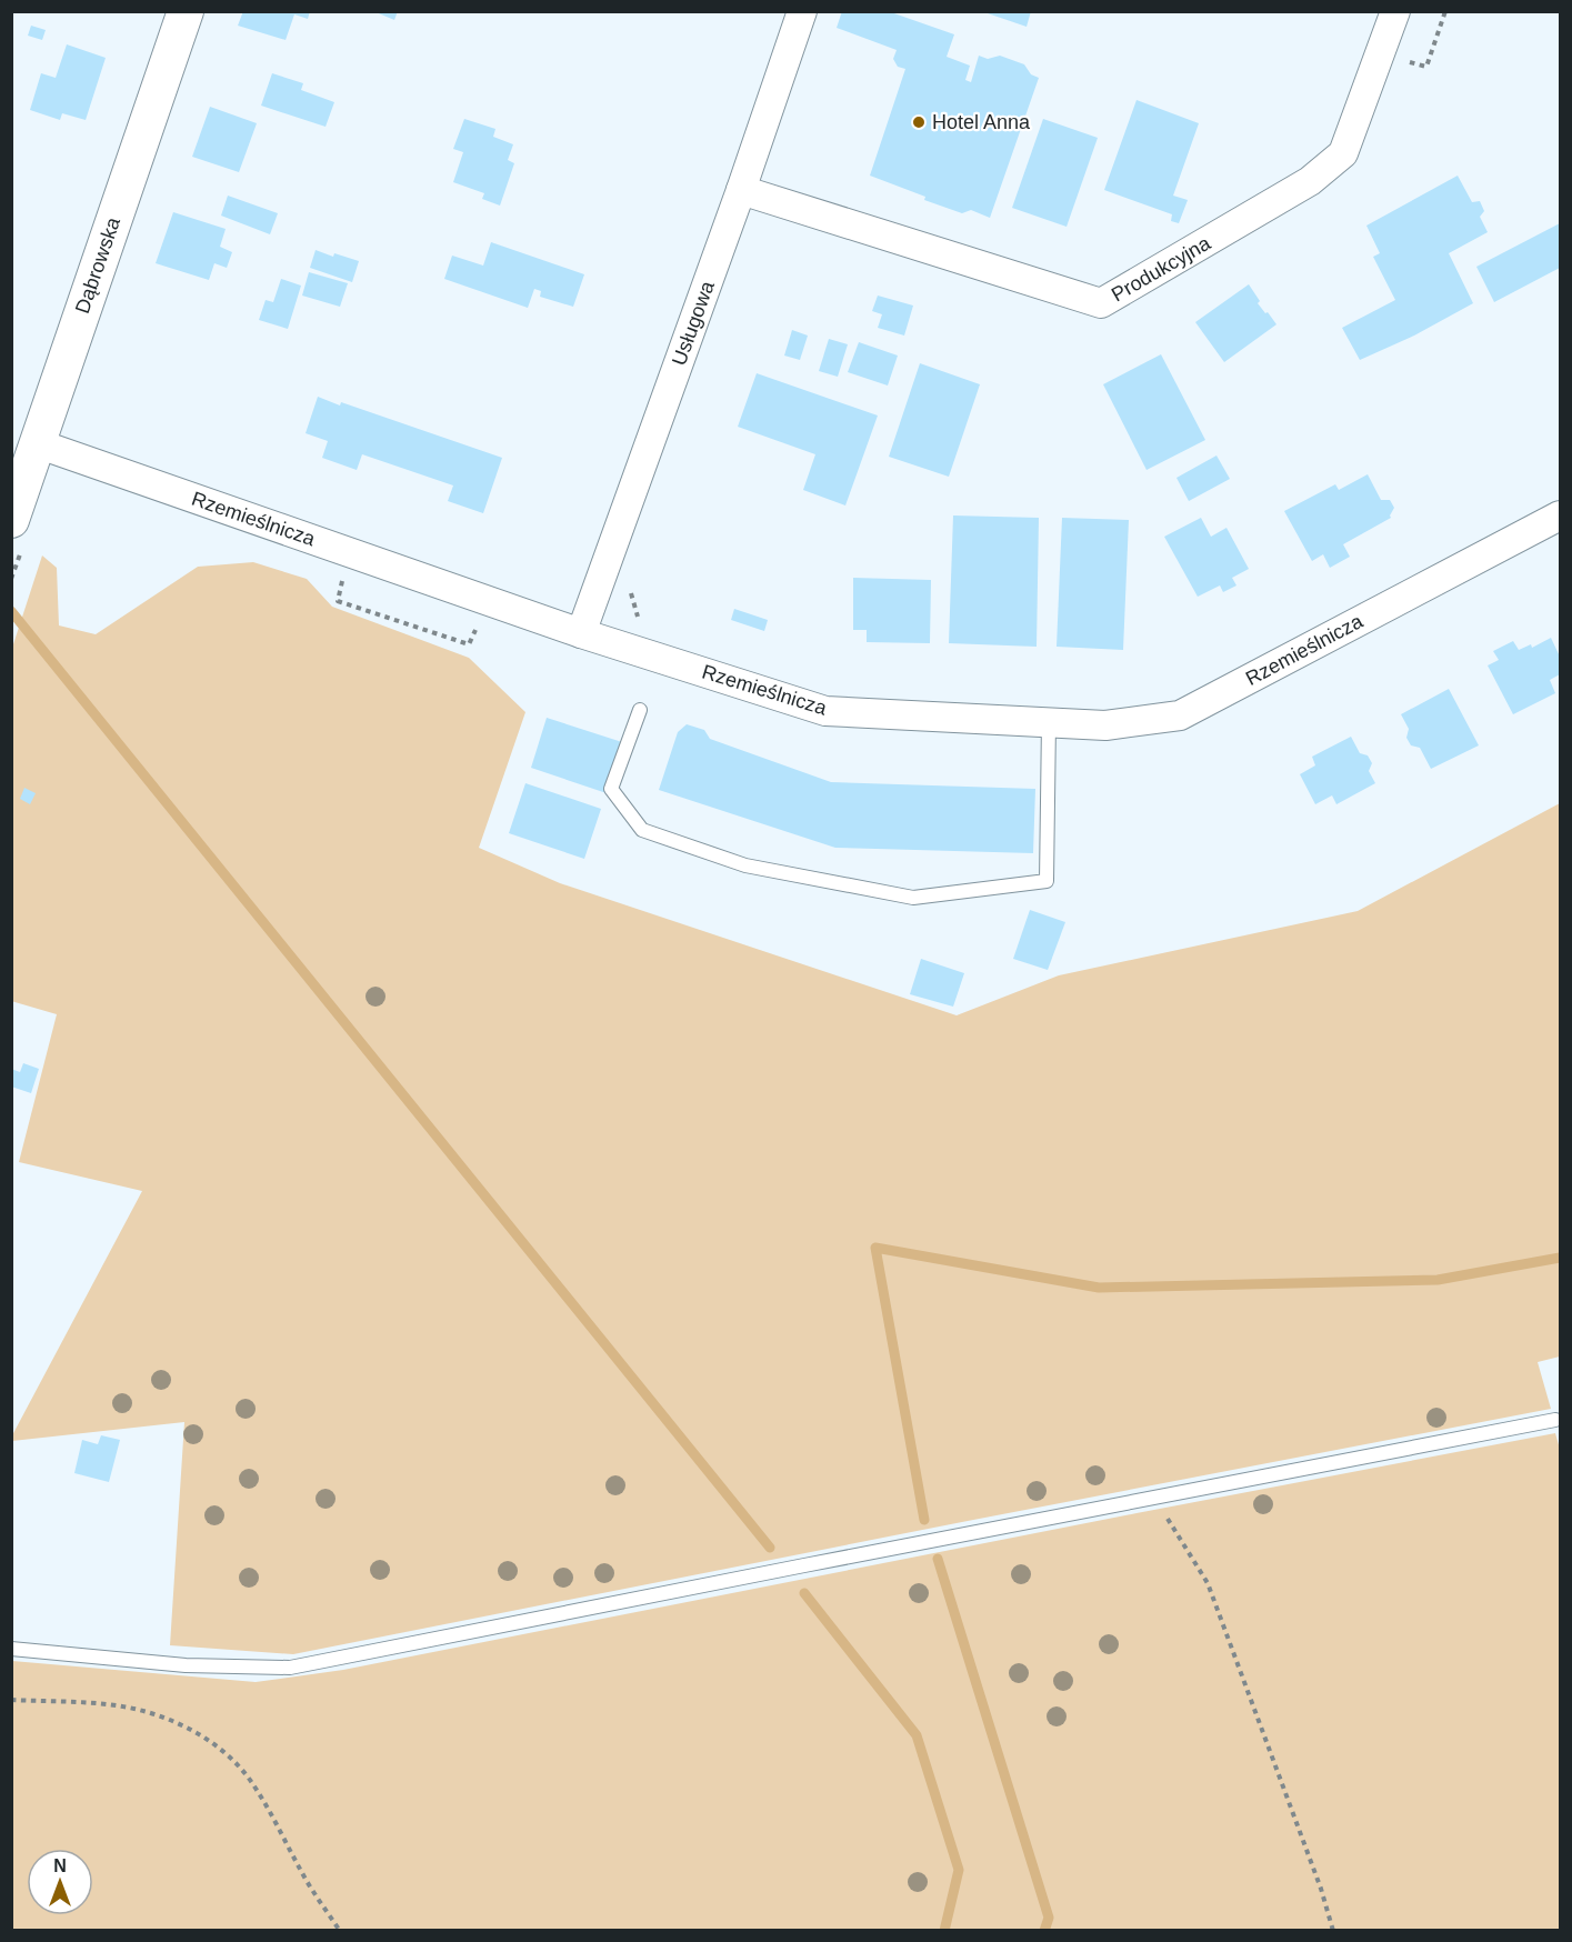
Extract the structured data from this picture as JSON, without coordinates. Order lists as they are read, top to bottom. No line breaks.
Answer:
{"streets":{"street":["Dąbrowska","Produkcyjna","Usługowa","Rzemieślnicza"]},"crossings":[["Dąbrowska","Rzemieślnicza"],["Produkcyjna","Usługowa"],["Usługowa","Rzemieślnicza"]],"places":["Hotel Anna"],"north":"top"}
